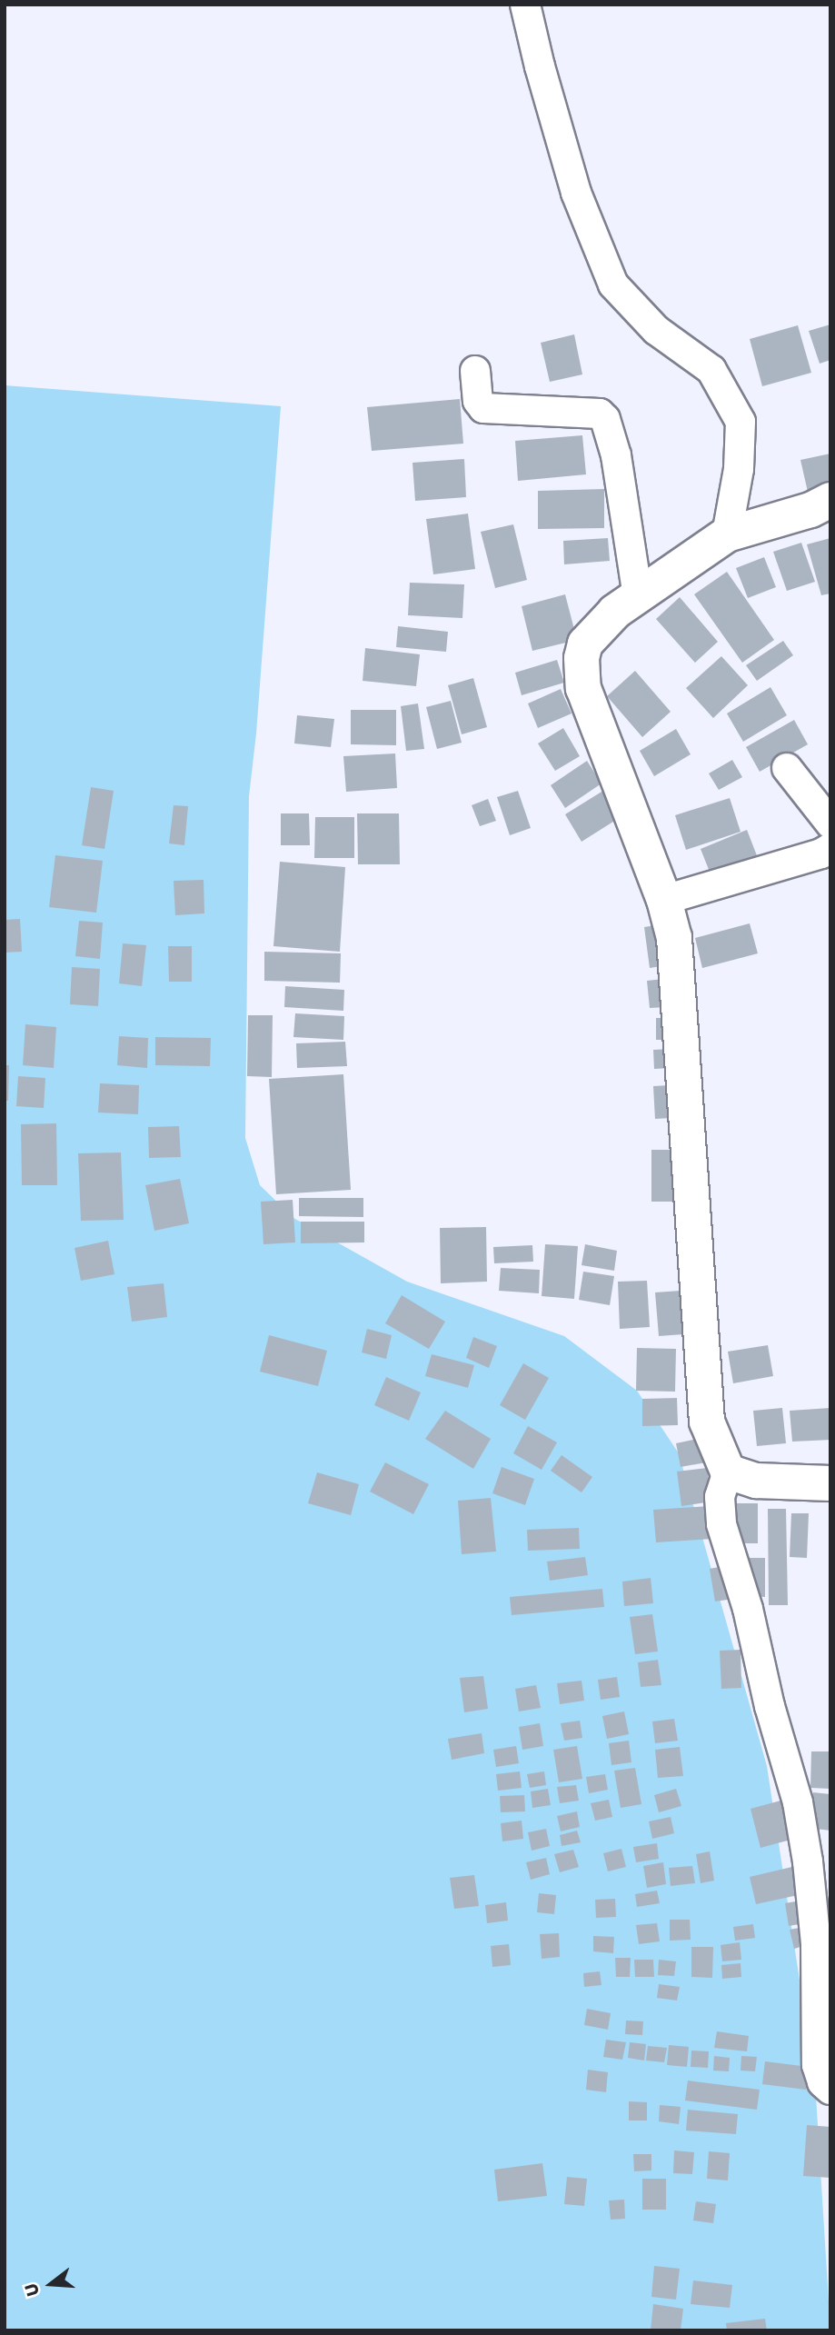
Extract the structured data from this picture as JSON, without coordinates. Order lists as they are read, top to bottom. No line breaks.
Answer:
{"north":"left"}
